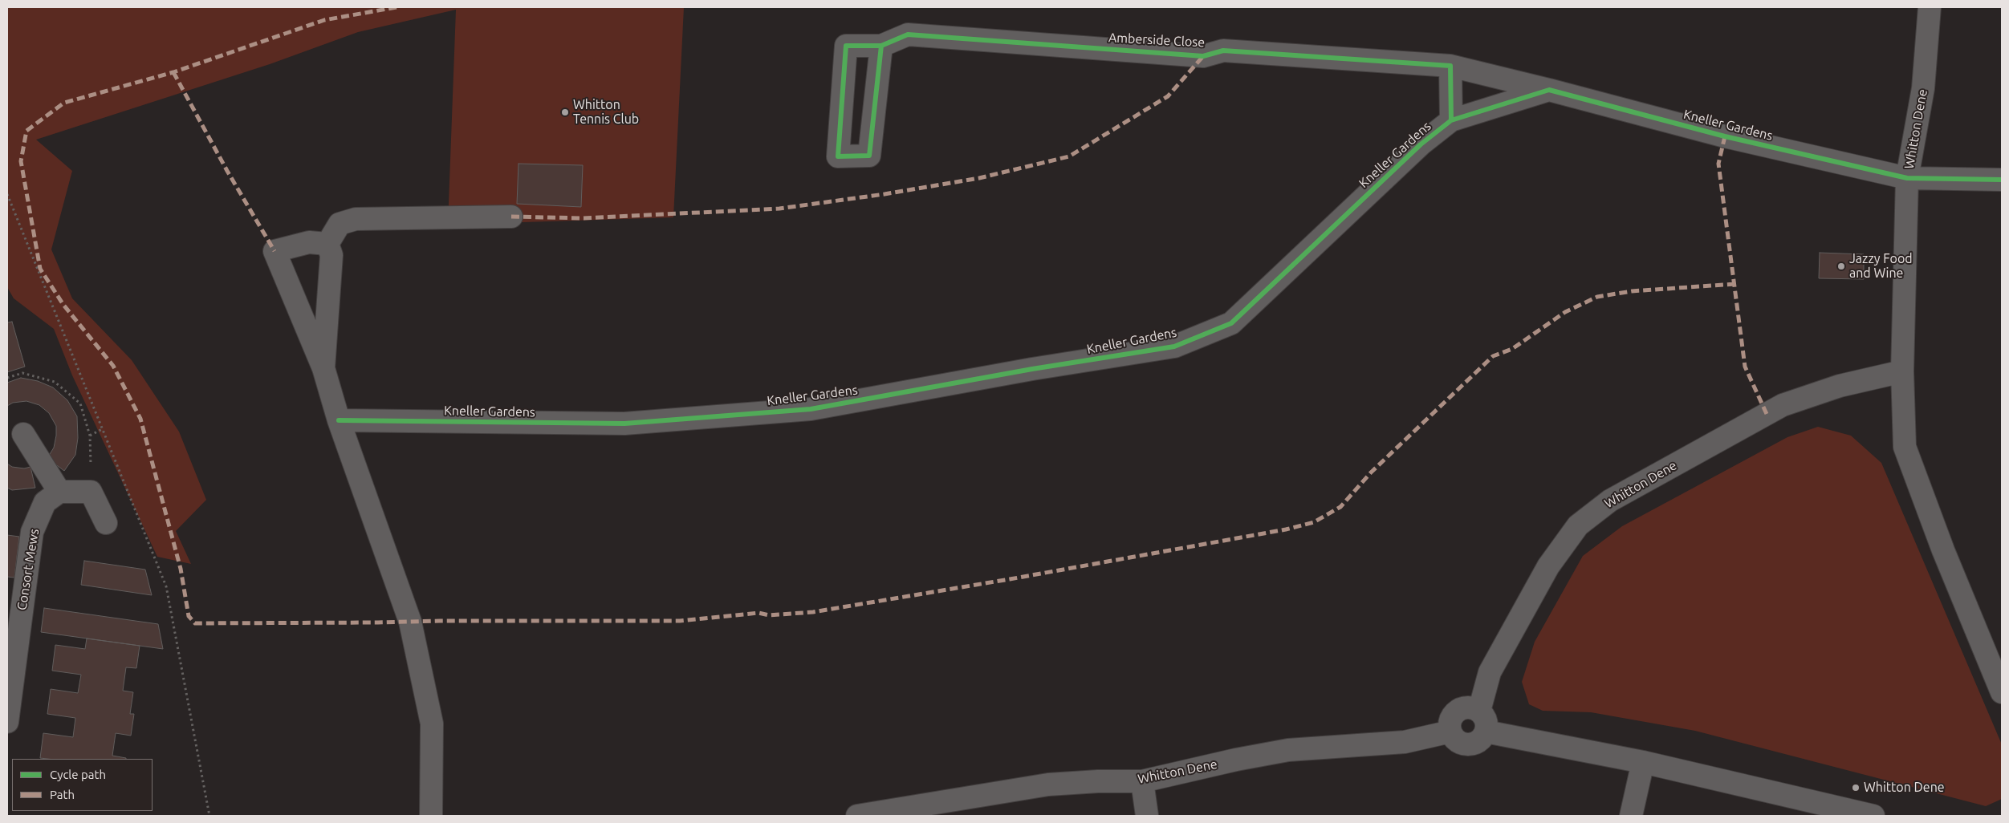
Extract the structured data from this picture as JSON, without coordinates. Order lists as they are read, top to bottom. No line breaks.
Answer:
{"streets":{"street":["Amberside Close","Kneller Gardens","Whitton Dene","Consort Mews"]},"crossings":[["Amberside Close","Kneller Gardens"],["Kneller Gardens","Whitton Dene"]],"places":["Whitton Tennis Club","Jazzy Food and Wine","Whitton Dene"],"legend":["Cycle path","Path"]}
